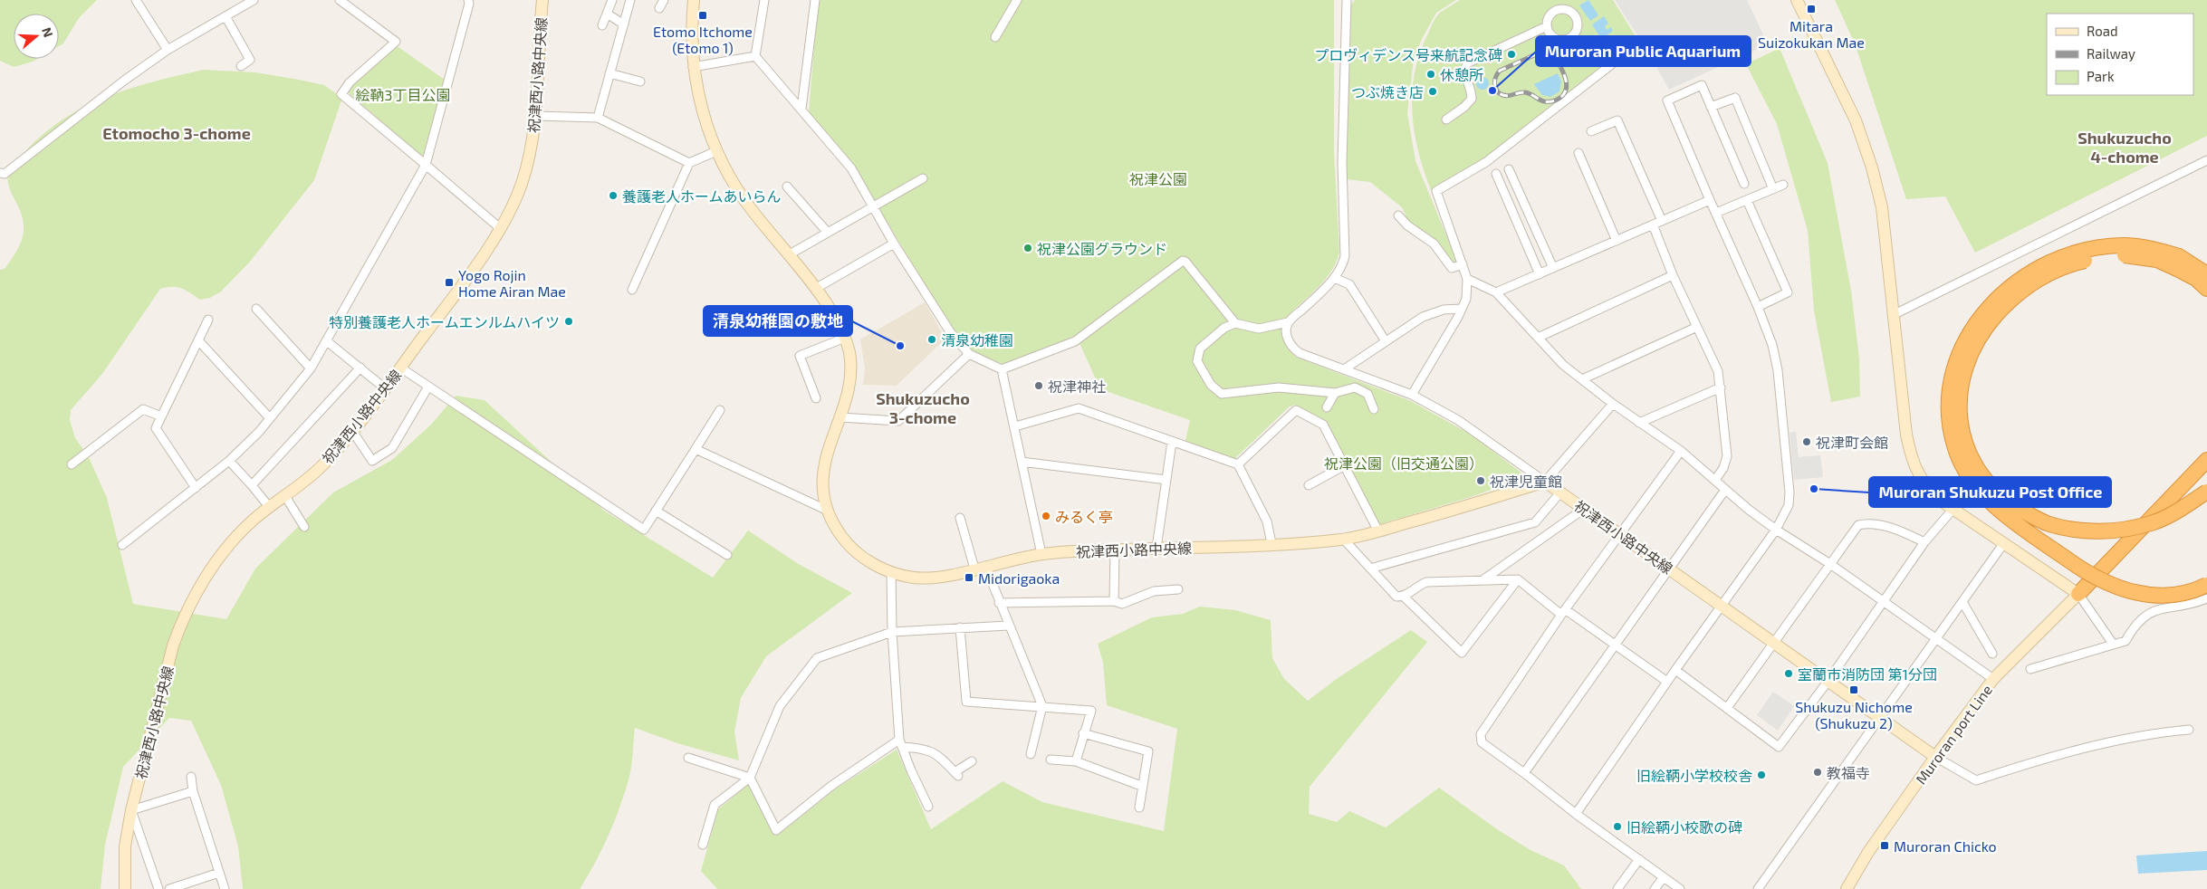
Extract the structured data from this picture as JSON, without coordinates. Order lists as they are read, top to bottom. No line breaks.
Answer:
{"streets":{"main road":["祝津西小路中央線","Muroran port Line"]},"crossings":[["祝津西小路中央線","Muroran port Line"]],"districts":["Etomocho 3-chome","Shukuzucho 4-chome","Shukuzucho 3-chome"],"parks":["絵靹3丁目公園","祝津公園","祝津公園（旧交通公園）"],"places":{"transit":["Mitara Suizokukan Mae","Etomo Itchome (Etomo 1)","Yogo Rojin Home Airan Mae","Midorigaoka","Shukuzu Nichome (Shukuzu 2)","Muroran Chicko"],"other":["プロヴィデンス号来航記念碑","休憩所","Muroran Public Aquarium","つぶ焼き店","養護老人ホームあいらん","祝津公園グラウンド","特別養護老人ホームエンルムハイツ","清泉幼稚園","清泉幼稚園の敷地","祝津神社","祝津町会館","祝津児童館","Muroran Shukuzu Post Office","みるく亭","室蘭市消防団 第1分団","教福寺","旧絵鞆小学校校舎","旧絵鞆小校歌の碑"]},"legend":["Road","Railway","Park"],"north":"right"}
